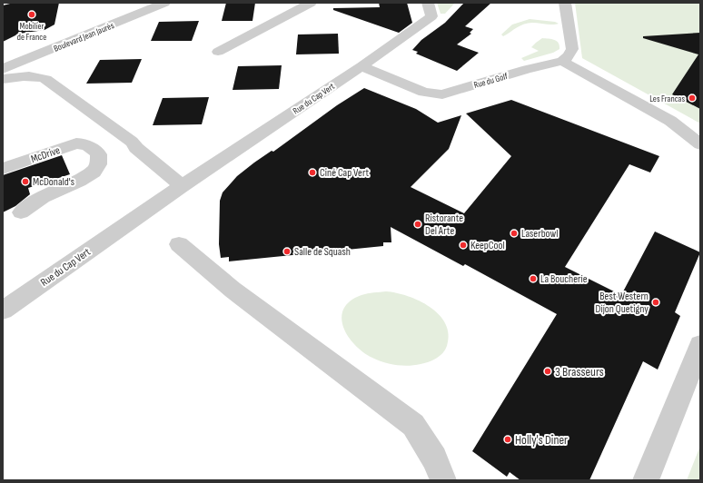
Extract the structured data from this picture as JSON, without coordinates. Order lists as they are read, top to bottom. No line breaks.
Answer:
{"streets":{"street":["Boulevard Jean Jaurès","Rue du Golf","Rue du Cap Vert","McDrive"]},"crossings":[["Rue du Golf","Rue du Cap Vert"]],"places":["Mobilier de France","Les Francas","Ciné Cap Vert","McDonald's","Ristorante Del Arte","Laserbowl","KeepCool","Salle de Squash","La Boucherie","Best Western Dijon Quetigny","3 Brasseurs","Holly's Diner"]}
